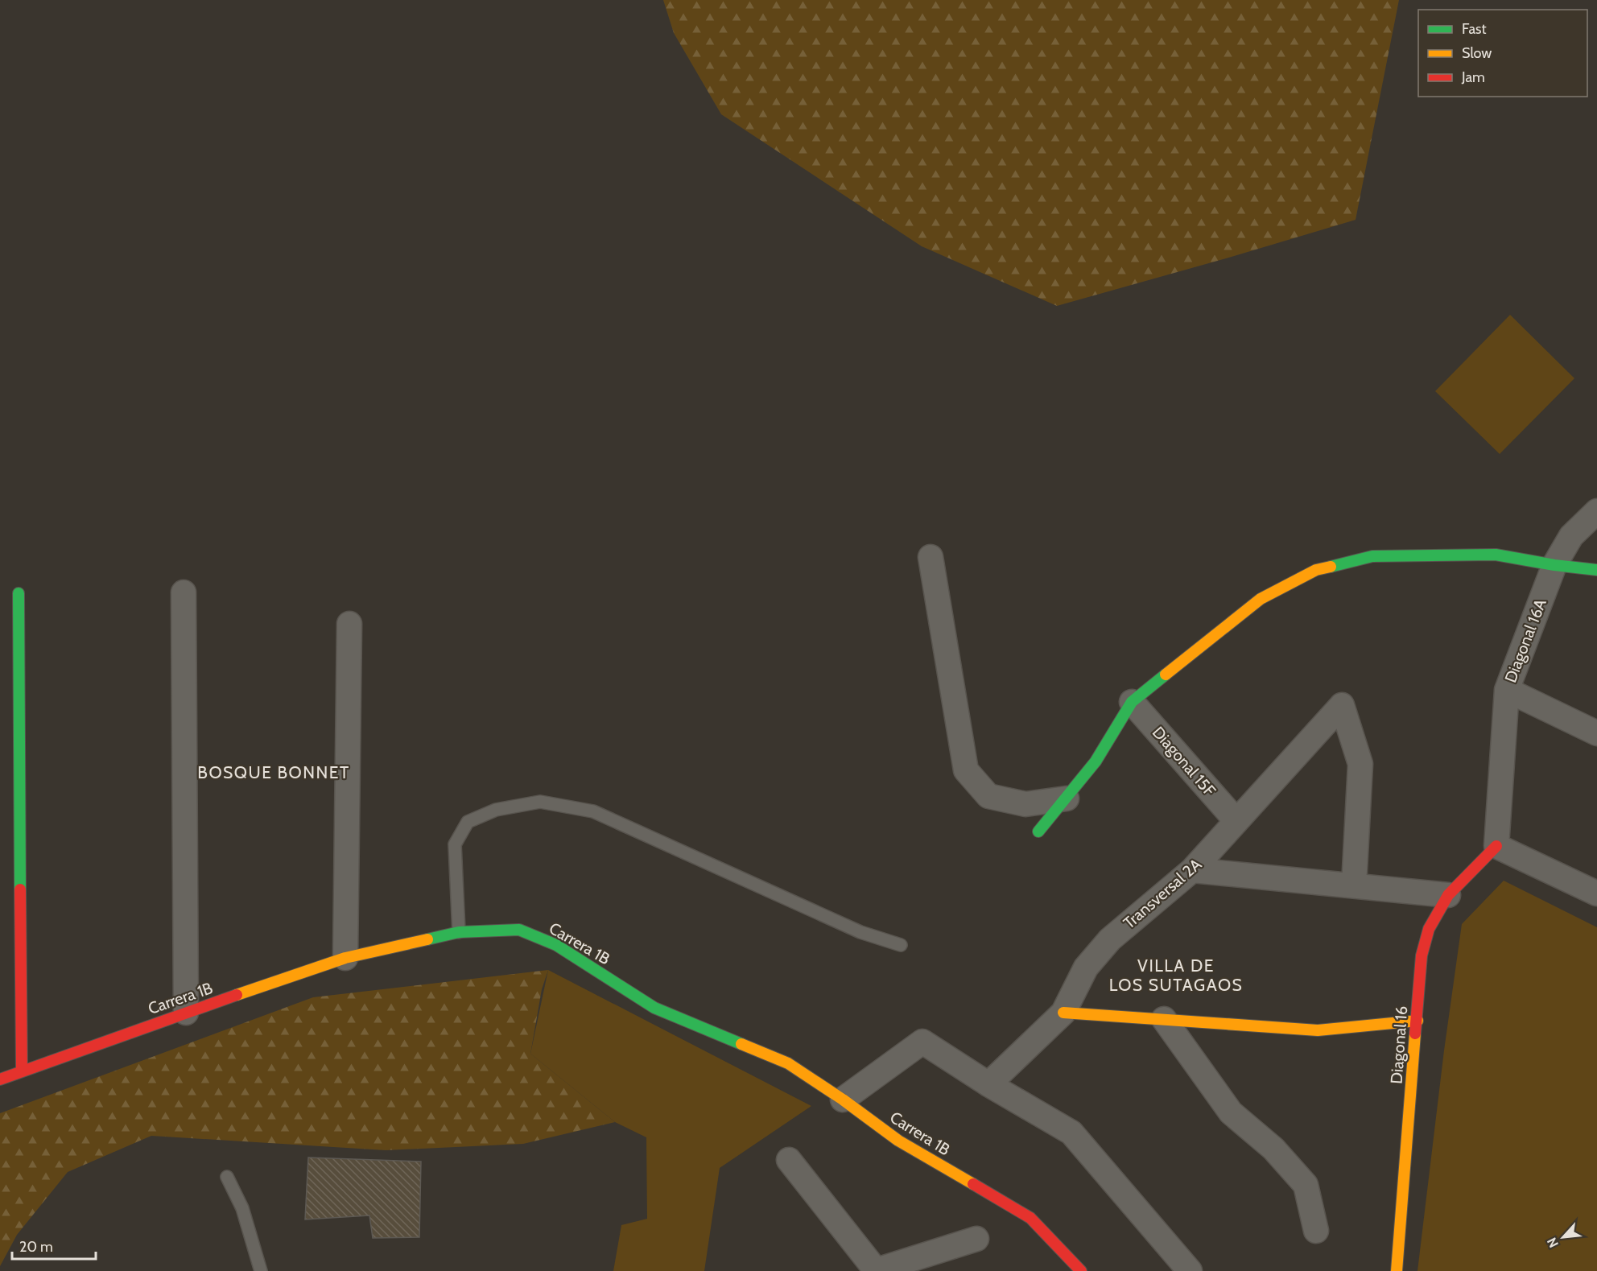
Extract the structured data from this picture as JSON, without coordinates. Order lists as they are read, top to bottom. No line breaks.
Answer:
{"streets":{"street":["Diagonal 16A","Diagonal 15F","Transversal 2A","Carrera 1B","Diagonal 16"]},"crossings":[["Diagonal 16A","Diagonal 16"],["Diagonal 15F","Transversal 2A"]],"districts":["BOSQUE BONNET","VILLA DE LOS SUTAGAOS"],"legend":["Fast","Slow","Jam"],"scale_bar":"20 m","north":"bottom left"}
